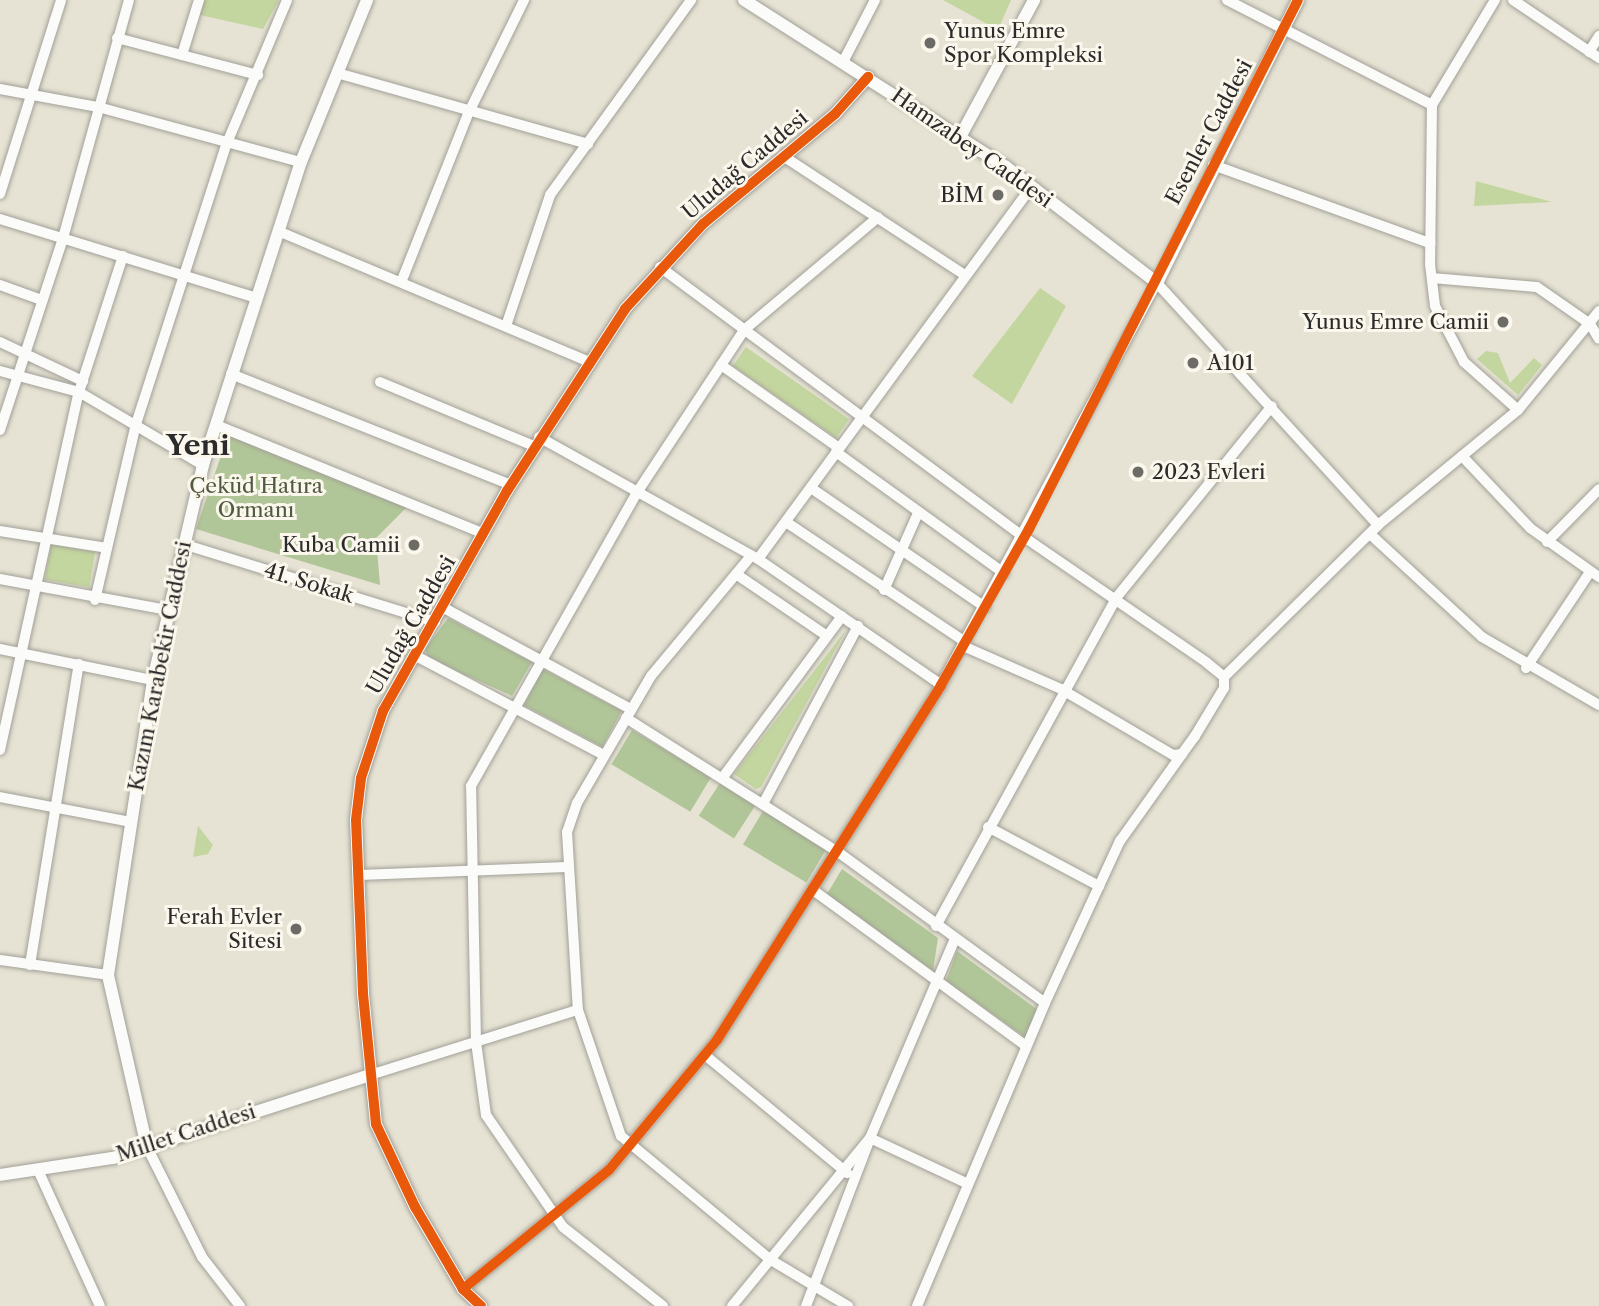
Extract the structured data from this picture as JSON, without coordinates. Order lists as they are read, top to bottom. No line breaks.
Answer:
{"streets":{"street":["Esenler Caddesi","Hamzabey Caddesi","Uludağ Caddesi","41. Sokak","Kazım Karabekir Caddesi","Millet Caddesi"]},"crossings":[["Esenler Caddesi","Hamzabey Caddesi"],["Hamzabey Caddesi","Uludağ Caddesi"],["Uludağ Caddesi","41. Sokak"],["Uludağ Caddesi","Millet Caddesi"],["41. Sokak","Kazım Karabekir Caddesi"],["Kazım Karabekir Caddesi","Millet Caddesi"]],"districts":["Yeni"],"parks":["Çeküd Hatıra Ormanı"],"places":["Yunus Emre Spor Kompleksi","BİM","Yunus Emre Camii","A101","2023 Evleri","Kuba Camii","Ferah Evler Sitesi"]}
